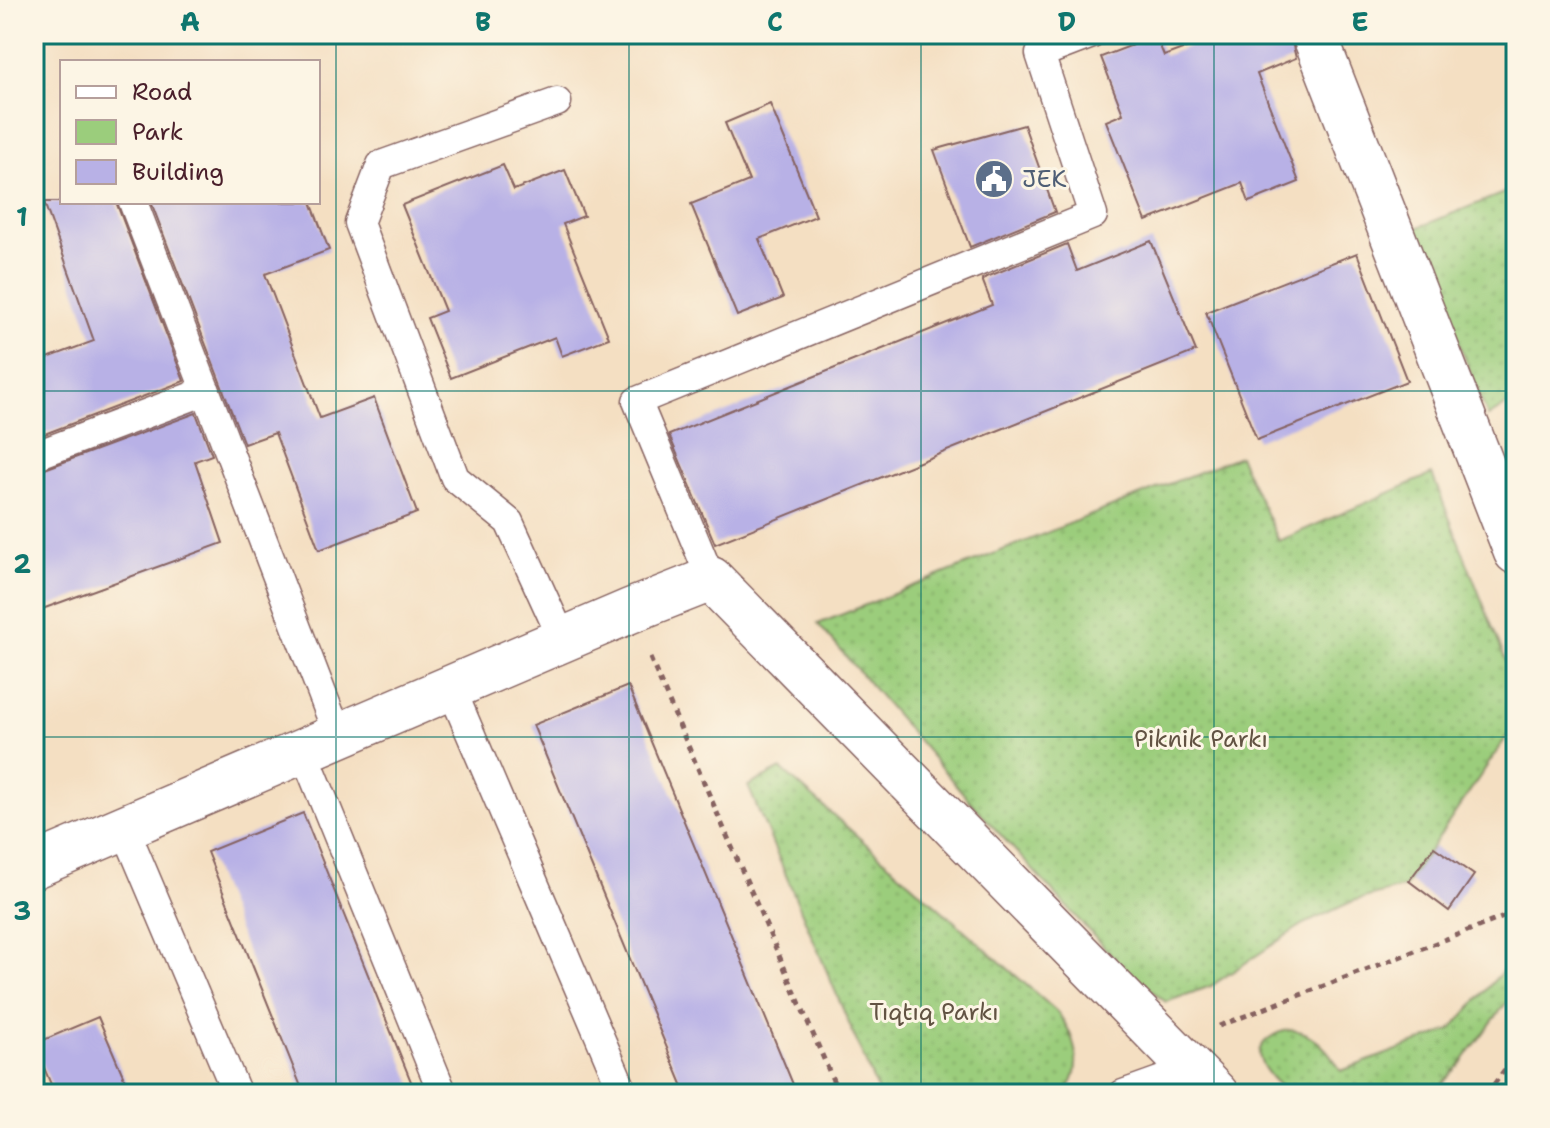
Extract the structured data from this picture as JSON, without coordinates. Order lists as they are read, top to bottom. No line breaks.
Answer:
{"parks":["Piknik Parkı","Tıqtıq Parkı"],"places":{"public building":["JEK"]},"legend":["Road","Park","Building"],"grid":{"columns":["A","B","C","D","E"],"rows":["1","2","3"]}}
